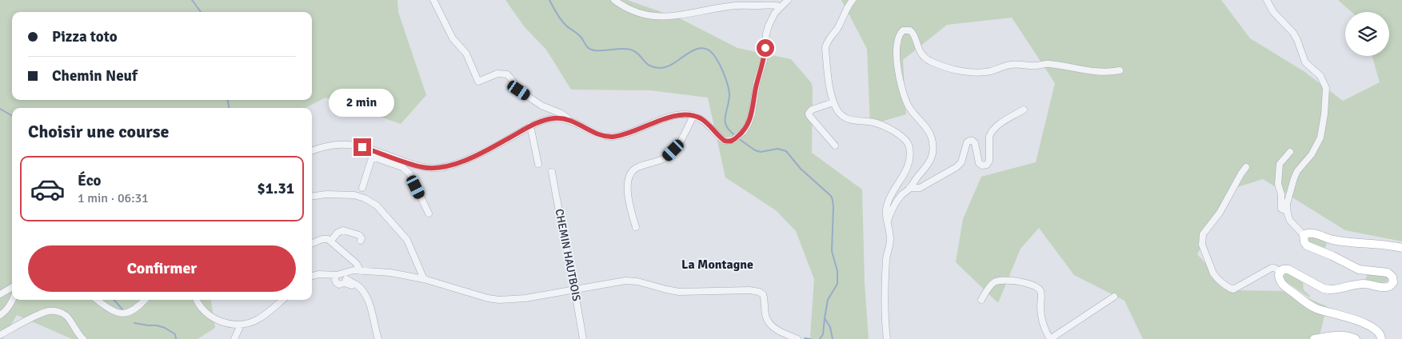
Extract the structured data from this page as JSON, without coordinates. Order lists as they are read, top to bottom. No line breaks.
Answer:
{"streets":{"street":["CHEMIN HAUTBOIS"]},"districts":["La Montagne"],"page":{"banner":["Pizza toto","Chemin Neuf"],"bubble":"2 min","heading":"Choisir une course","list":[{"name":"Éco","note":"1 min · 06:31","value":"$1.31"}],"buttons":"Confirmer"}}
